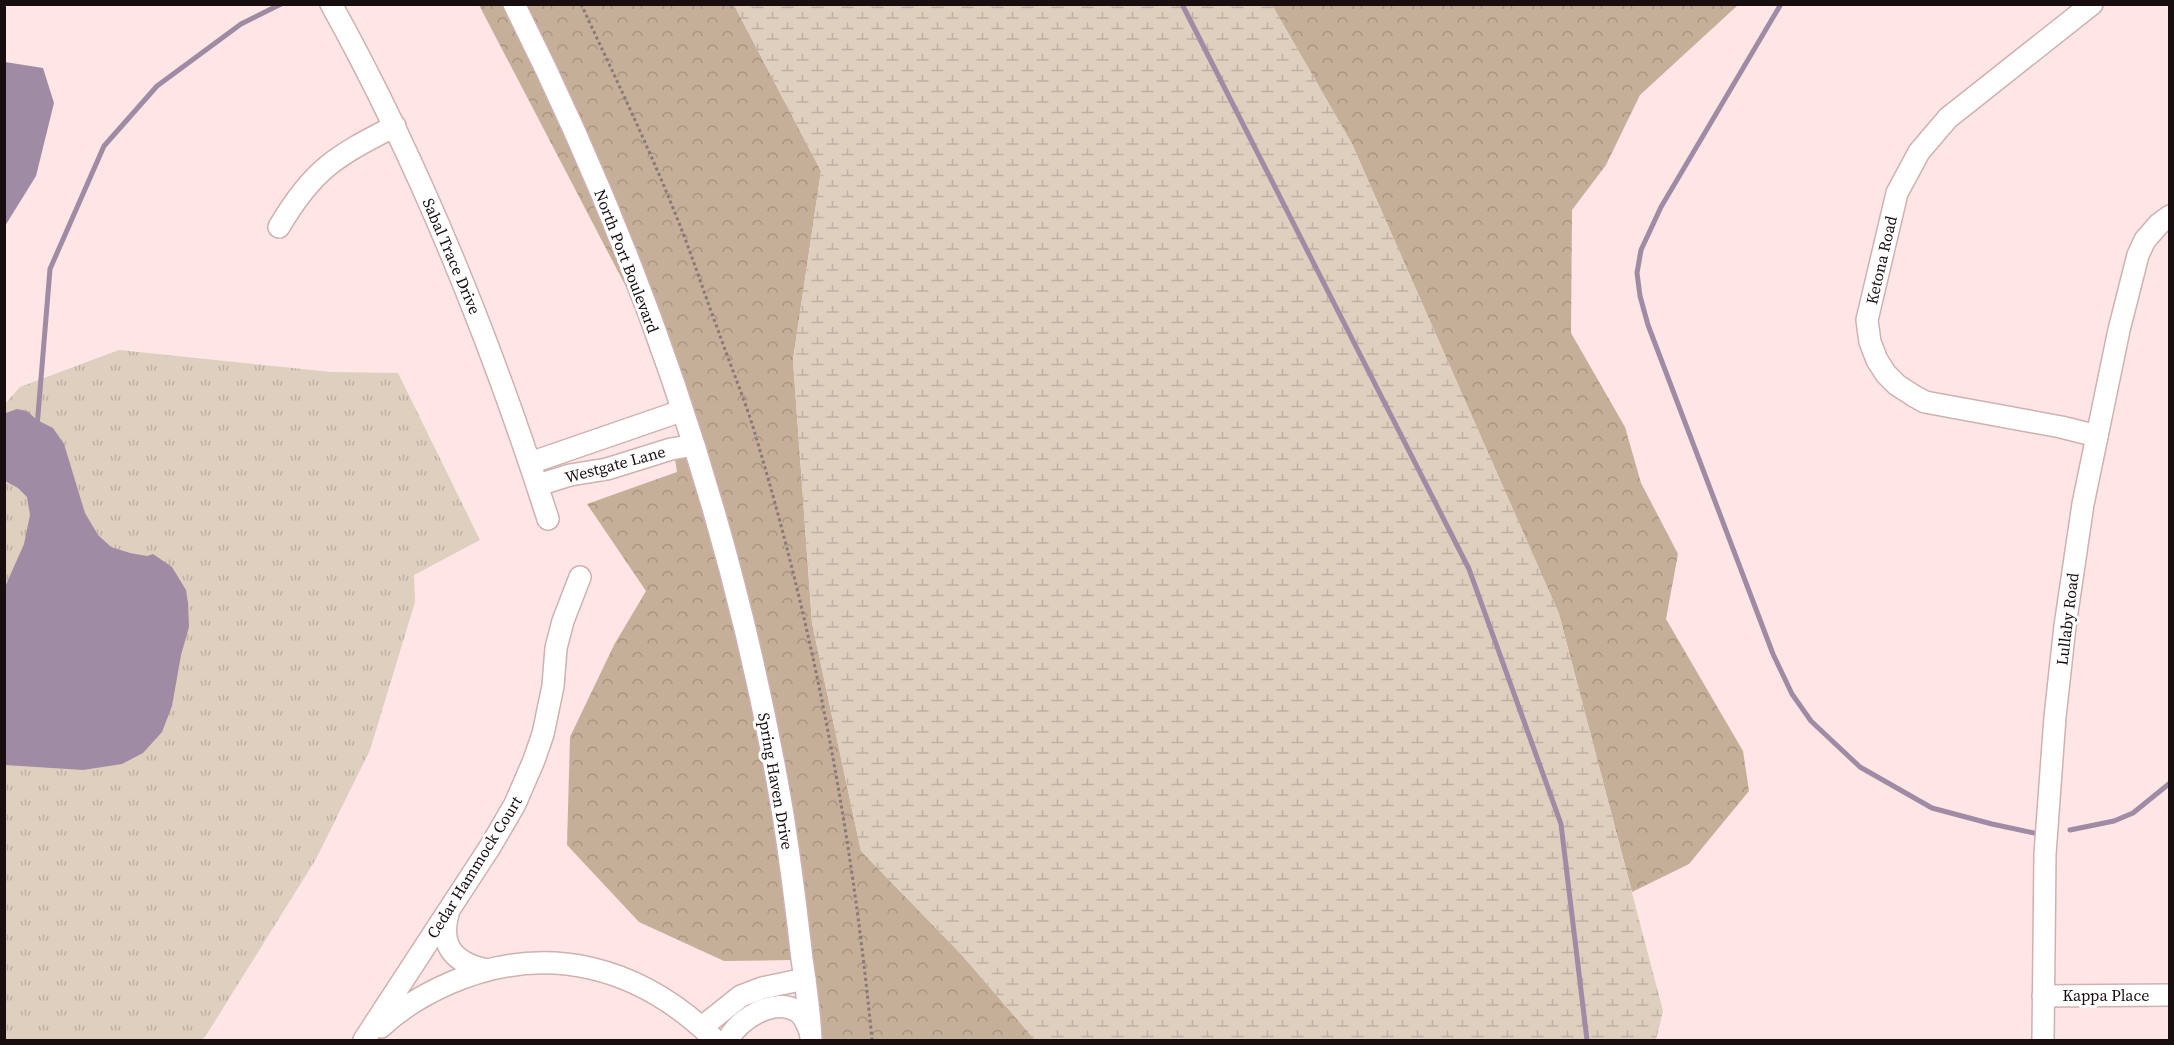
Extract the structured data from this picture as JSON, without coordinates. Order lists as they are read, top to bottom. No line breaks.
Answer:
{"streets":{"street":["Sabal Trace Drive","Ketona Road","North Port Boulevard","Westgate Lane","Lullaby Road","Spring Haven Drive","Cedar Hammock Court","Kappa Place"]},"crossings":[["Sabal Trace Drive","Westgate Lane"],["Ketona Road","Lullaby Road"],["North Port Boulevard","Westgate Lane"],["North Port Boulevard","Spring Haven Drive"],["Lullaby Road","Kappa Place"]]}
